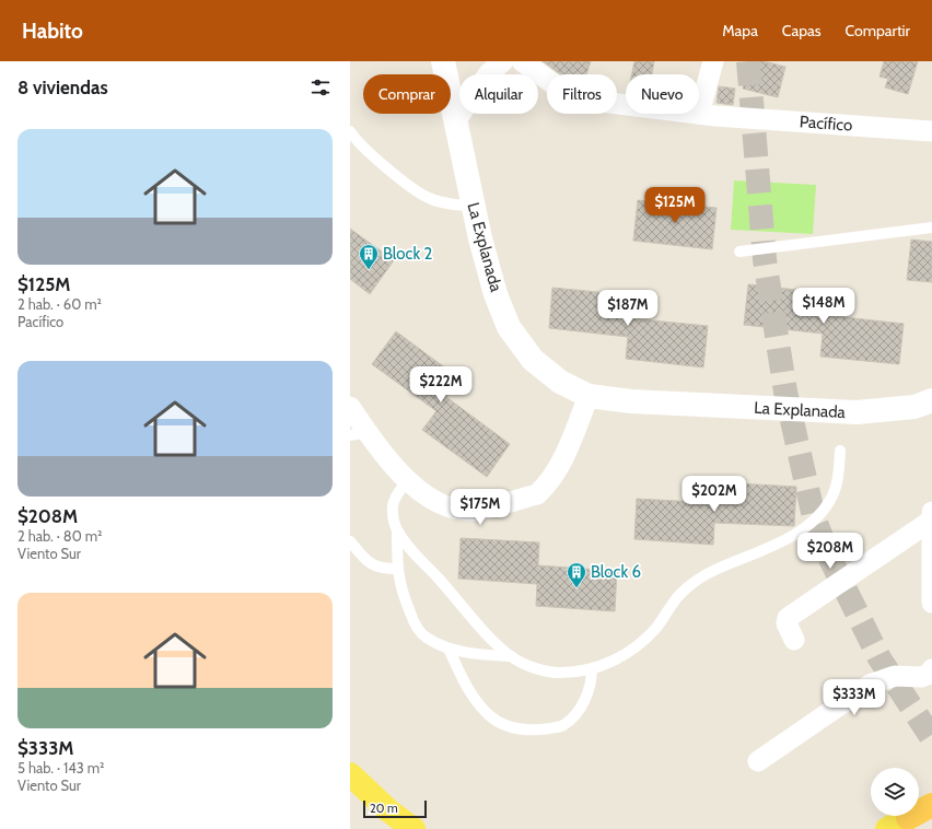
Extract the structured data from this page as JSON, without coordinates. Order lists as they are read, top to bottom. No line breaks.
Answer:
{"streets":{"street":["Pacífico","La Explanada"]},"places":{"building":["Block 2","Block 6"]},"scale_bar":"20 m","page":{"header":"Habito","nav":["Mapa","Capas","Compartir"],"heading":"8 viviendas","chip":["Comprar","Alquilar","Filtros","Nuevo"],"list":[{"name":"$125M","note":"2 hab. · 60 m² · Pacífico"},{"name":"$208M","note":"2 hab. · 80 m² · Viento Sur"},{"name":"$333M","note":"5 hab. · 143 m² · Viento Sur"}],"price":["$125M","$148M","$187M","$222M","$202M","$175M","$208M","$333M"],"scale":"20 m"}}
